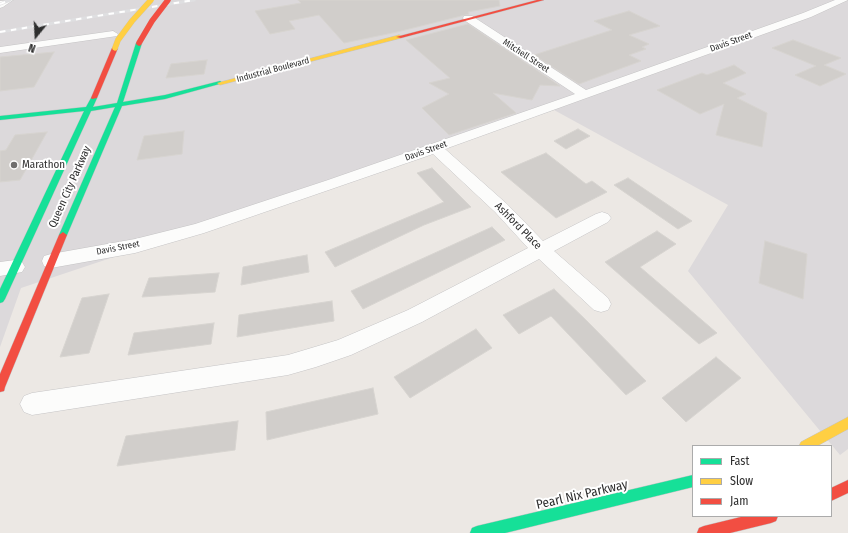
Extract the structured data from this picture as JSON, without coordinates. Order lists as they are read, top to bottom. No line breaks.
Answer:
{"streets":{"main road":["Industrial Boulevard","Queen City Parkway","Pearl Nix Parkway"],"street":["Davis Street","Mitchell Street","Ashford Place"]},"crossings":[["Davis Street","Mitchell Street"],["Davis Street","Queen City Parkway"],["Davis Street","Ashford Place"],["Mitchell Street","Industrial Boulevard"],["Industrial Boulevard","Queen City Parkway"]],"places":["Marathon"],"legend":["Fast","Slow","Jam"],"north":"bottom"}
